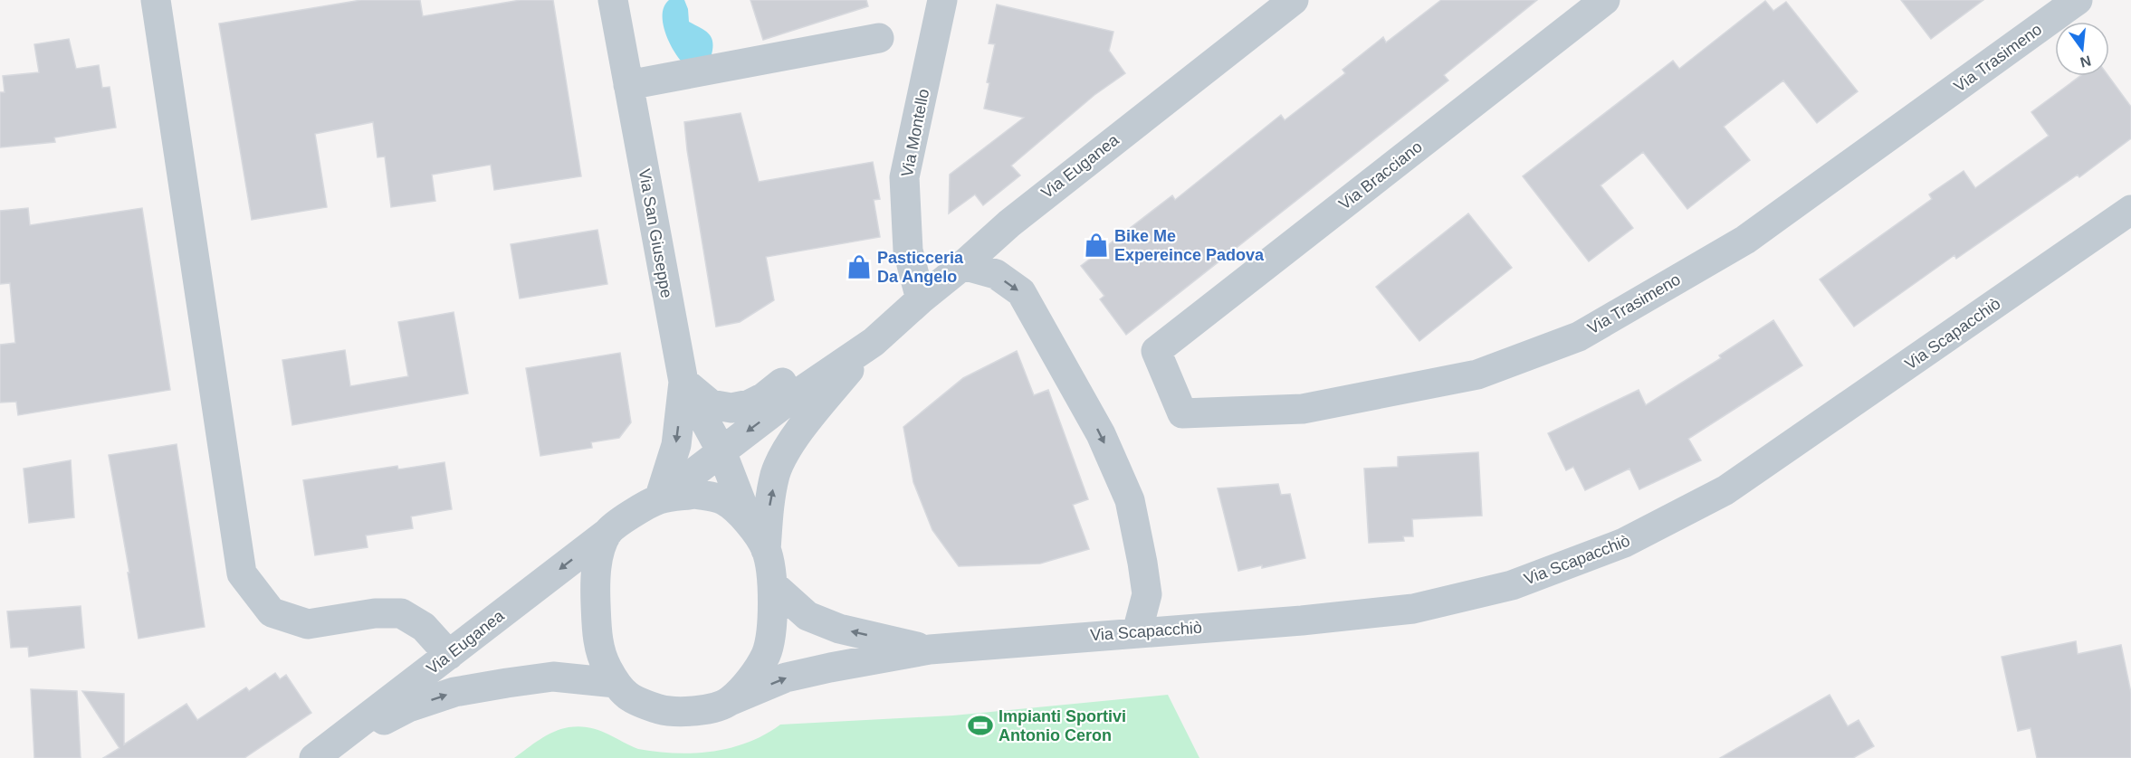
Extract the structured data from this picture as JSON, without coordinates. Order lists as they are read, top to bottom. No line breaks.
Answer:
{"streets":{"street":["Via Trasimeno","Via Montello","Via Euganea","Via Bracciano","Via San Giuseppe","Via Scapacchiò"]},"crossings":[["Via Trasimeno","Via Bracciano"],["Via Montello","Via Euganea"],["Via Euganea","Via San Giuseppe"],["Via Euganea","Via Scapacchiò"]],"places":{"shop":["Bike Me Expereince Padova","Pasticceria Da Angelo"],"sports":["Impianti Sportivi Antonio Ceron"]},"north":"bottom"}
